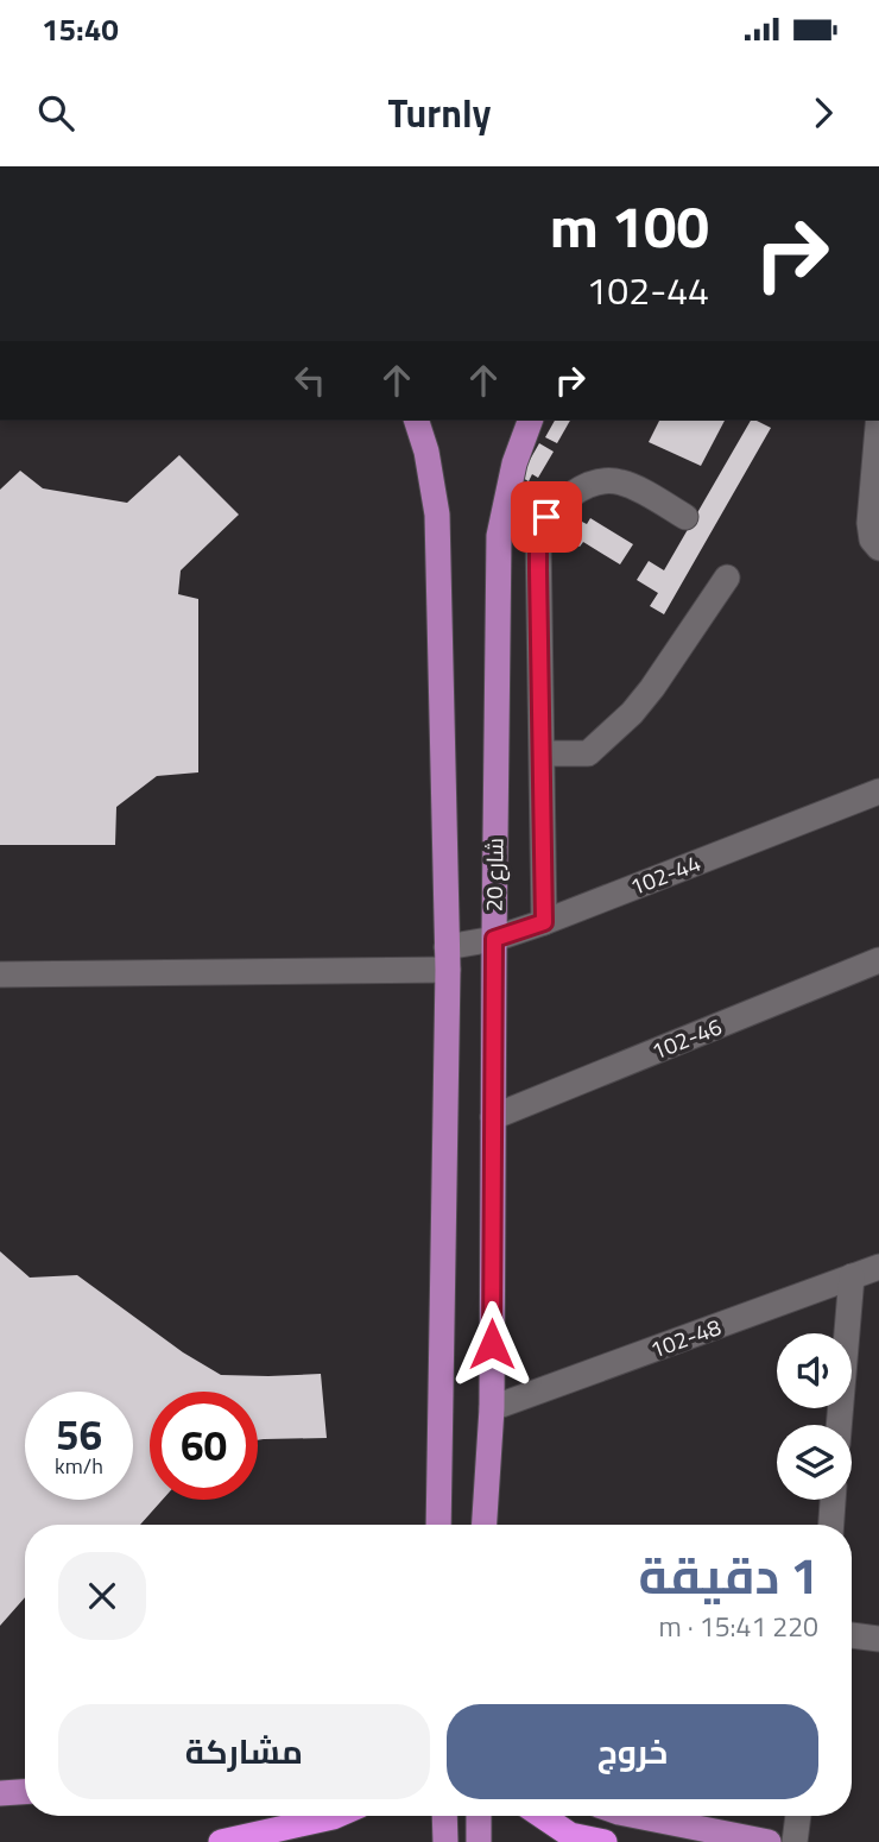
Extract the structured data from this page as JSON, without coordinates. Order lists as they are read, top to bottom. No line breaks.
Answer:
{"streets":{"main road":["شارع 20"],"street":["102-44","102-46","102-48"]},"crossings":[["شارع 20","102-44"],["شارع 20","102-46"],["شارع 20","102-48"]],"page":{"status":"15:40","header":"Turnly","turn":["100 m","102-44"],"speed":"56 km/h","limit":"60","heading":["1 دقيقة","220 m · 15:41"],"buttons":["خروج","مشاركة"]}}
